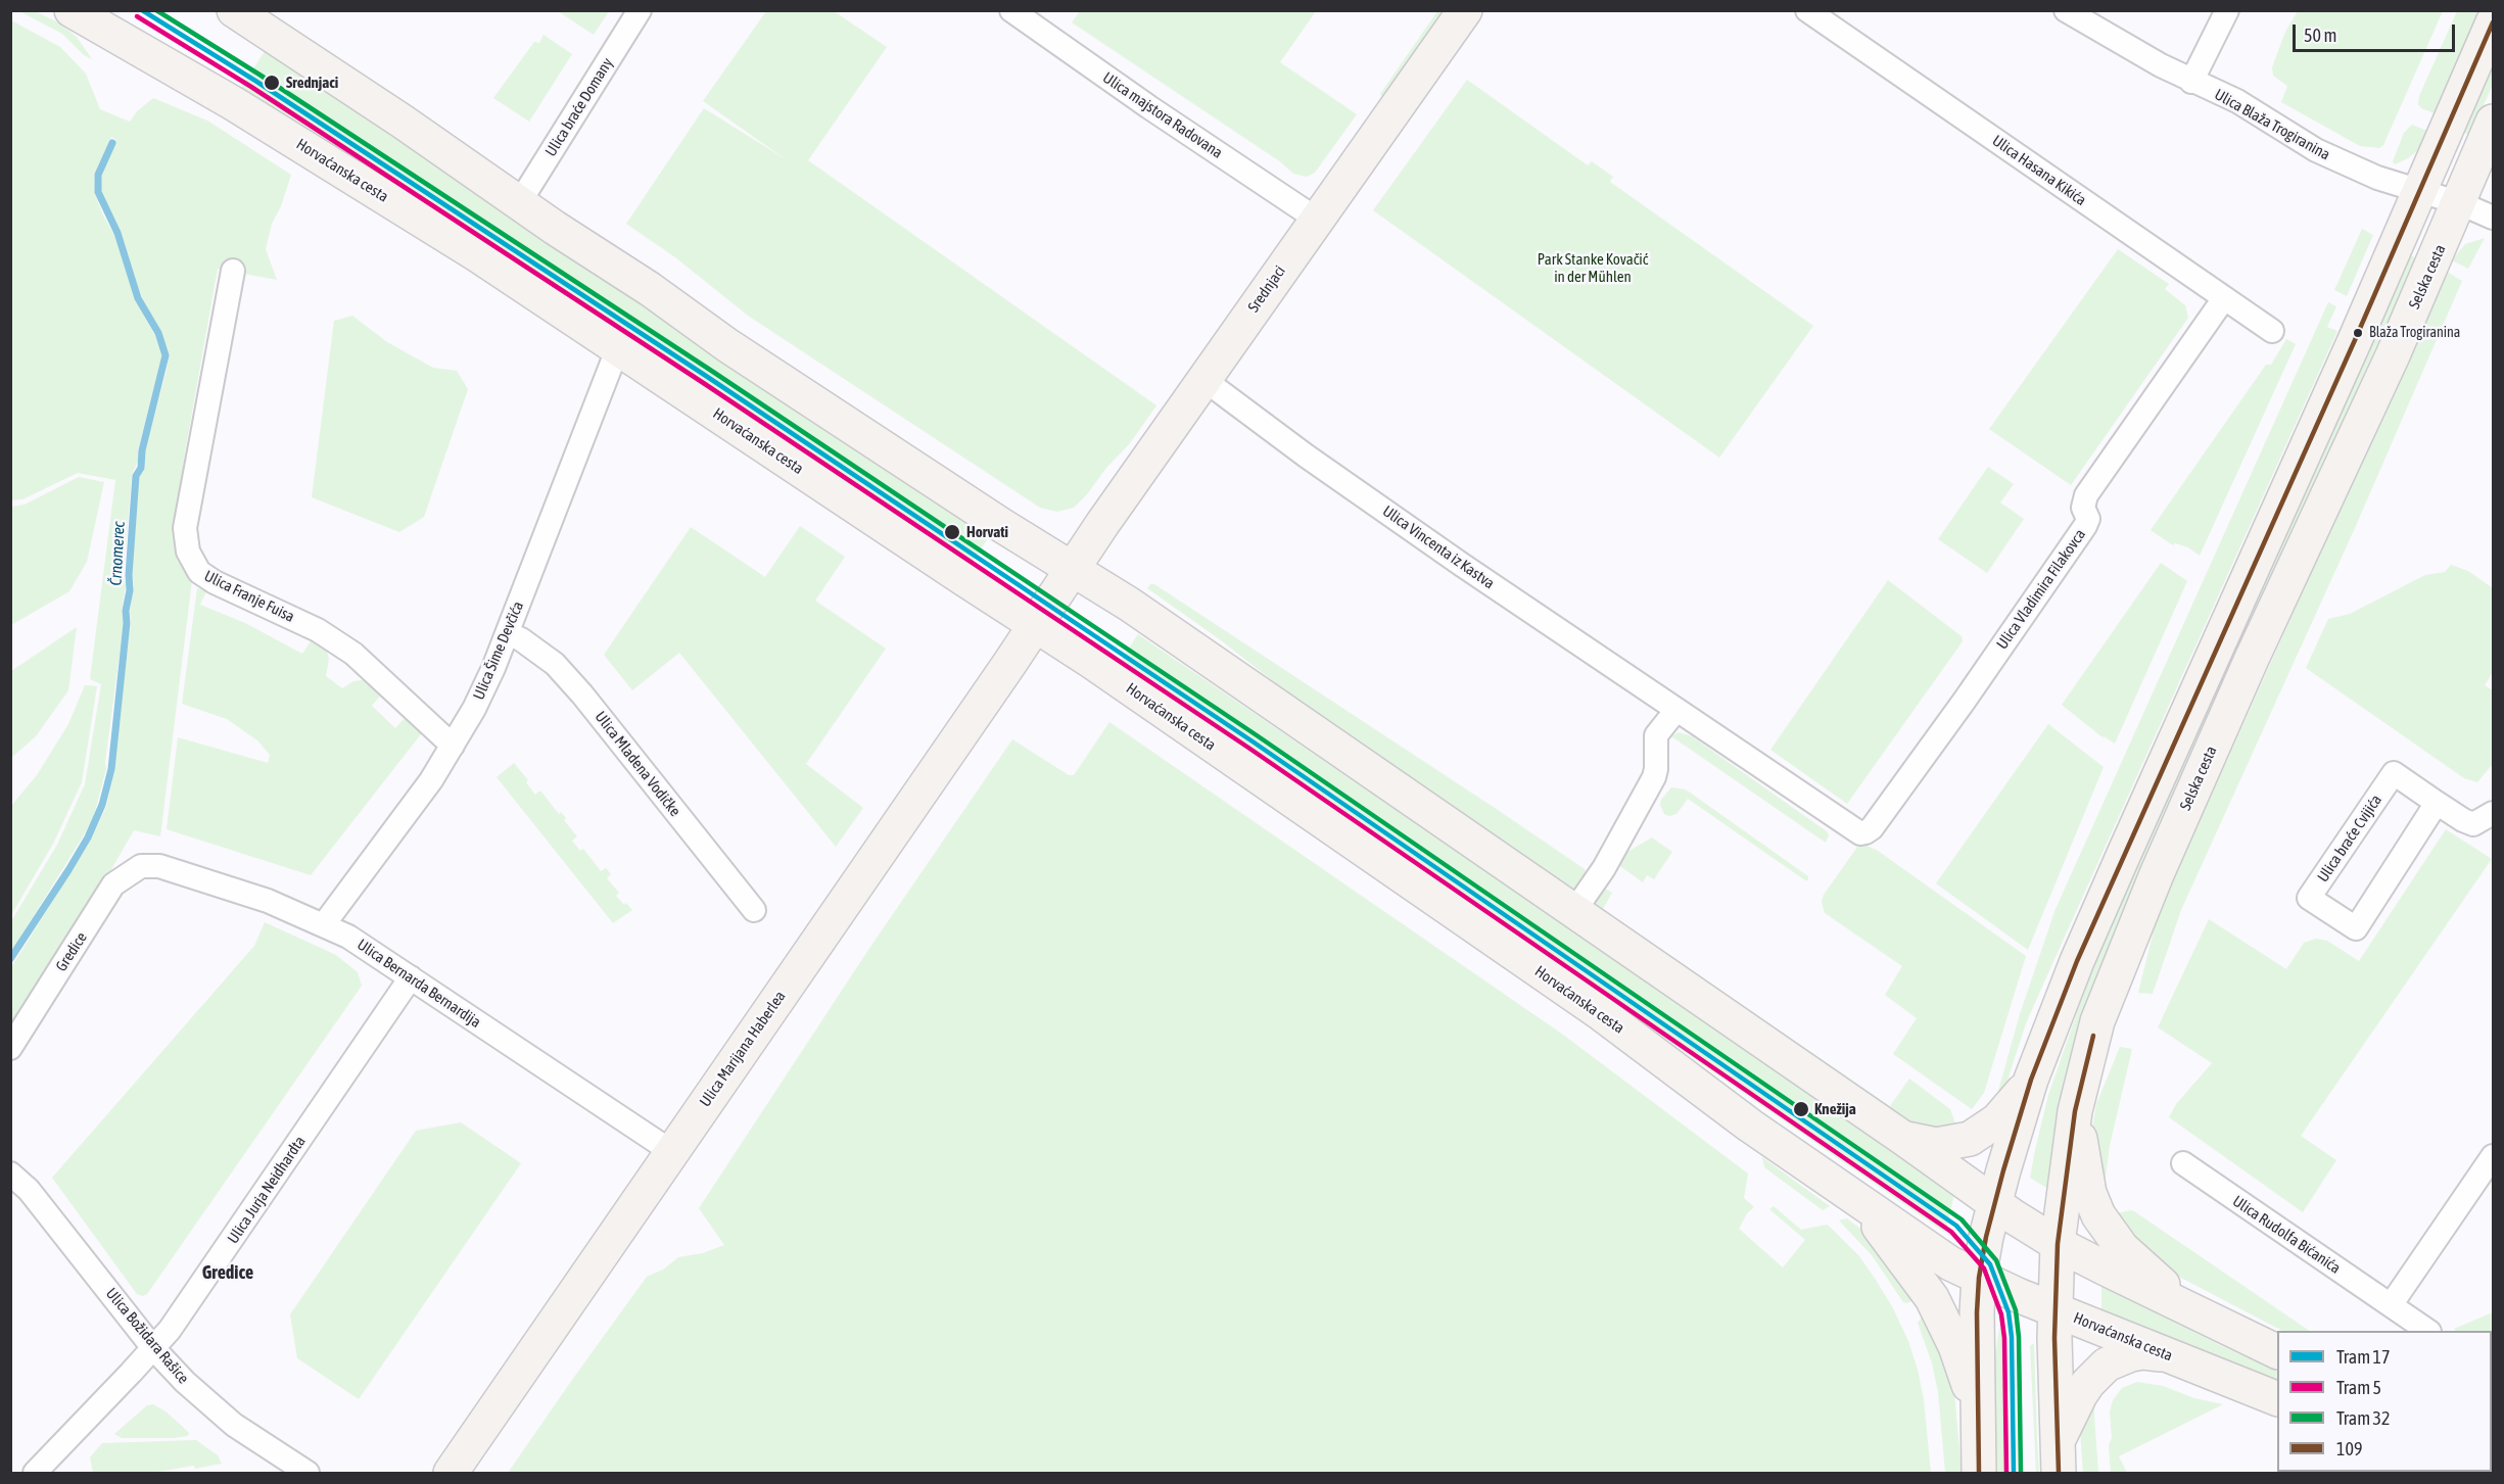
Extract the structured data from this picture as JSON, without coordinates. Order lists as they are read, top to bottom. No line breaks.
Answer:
{"streets":{"street":["Ulica braće Domany","Ulica majstora Radovana","Ulica Blaža Trogiranina","Horvaćanska cesta","Ulica Hasana Kikića","Selska cesta","Srednjaci","Ulica Vincenta iz Kastva","Ulica Vladimira Filakovca","Ulica Franje Fuisa","Ulica Šime Devčića","Ulica Mladena Vodičke","Ulica braće Cvijića","Gredice","Ulica Bernarda Bernardija","Ulica Marijana Haberlea","Ulica Jurja Neidhardta","Ulica Rudolfa Bićanića","Ulica Božidara Rašice"]},"crossings":[["Ulica majstora Radovana","Srednjaci"],["Ulica Blaža Trogiranina","Selska cesta"],["Horvaćanska cesta","Selska cesta"],["Horvaćanska cesta","Ulica Šime Devčića"],["Horvaćanska cesta","Ulica Marijana Haberlea"],["Ulica Hasana Kikića","Ulica Vladimira Filakovca"],["Srednjaci","Ulica Vincenta iz Kastva"],["Srednjaci","Ulica Marijana Haberlea"],["Ulica Vincenta iz Kastva","Ulica Vladimira Filakovca"],["Ulica Franje Fuisa","Ulica Šime Devčića"],["Ulica Šime Devčića","Ulica Mladena Vodičke"],["Ulica Šime Devčića","Ulica Bernarda Bernardija"],["Gredice","Ulica Bernarda Bernardija"],["Ulica Bernarda Bernardija","Ulica Marijana Haberlea"],["Ulica Bernarda Bernardija","Ulica Jurja Neidhardta"],["Ulica Jurja Neidhardta","Ulica Božidara Rašice"]],"districts":["Gredice"],"water":["Črnomerec"],"parks":["Park Stanke Kovačić in der Mühlen"],"places":["Srednjaci","Blaža Trogiranina","Horvati","Knežija"],"lines":["tram line 17","tram line 32","tram line 5","transit line 109"],"legend":["Tram 17","Tram 5","Tram 32","109"],"scale_bar":"50 m"}
